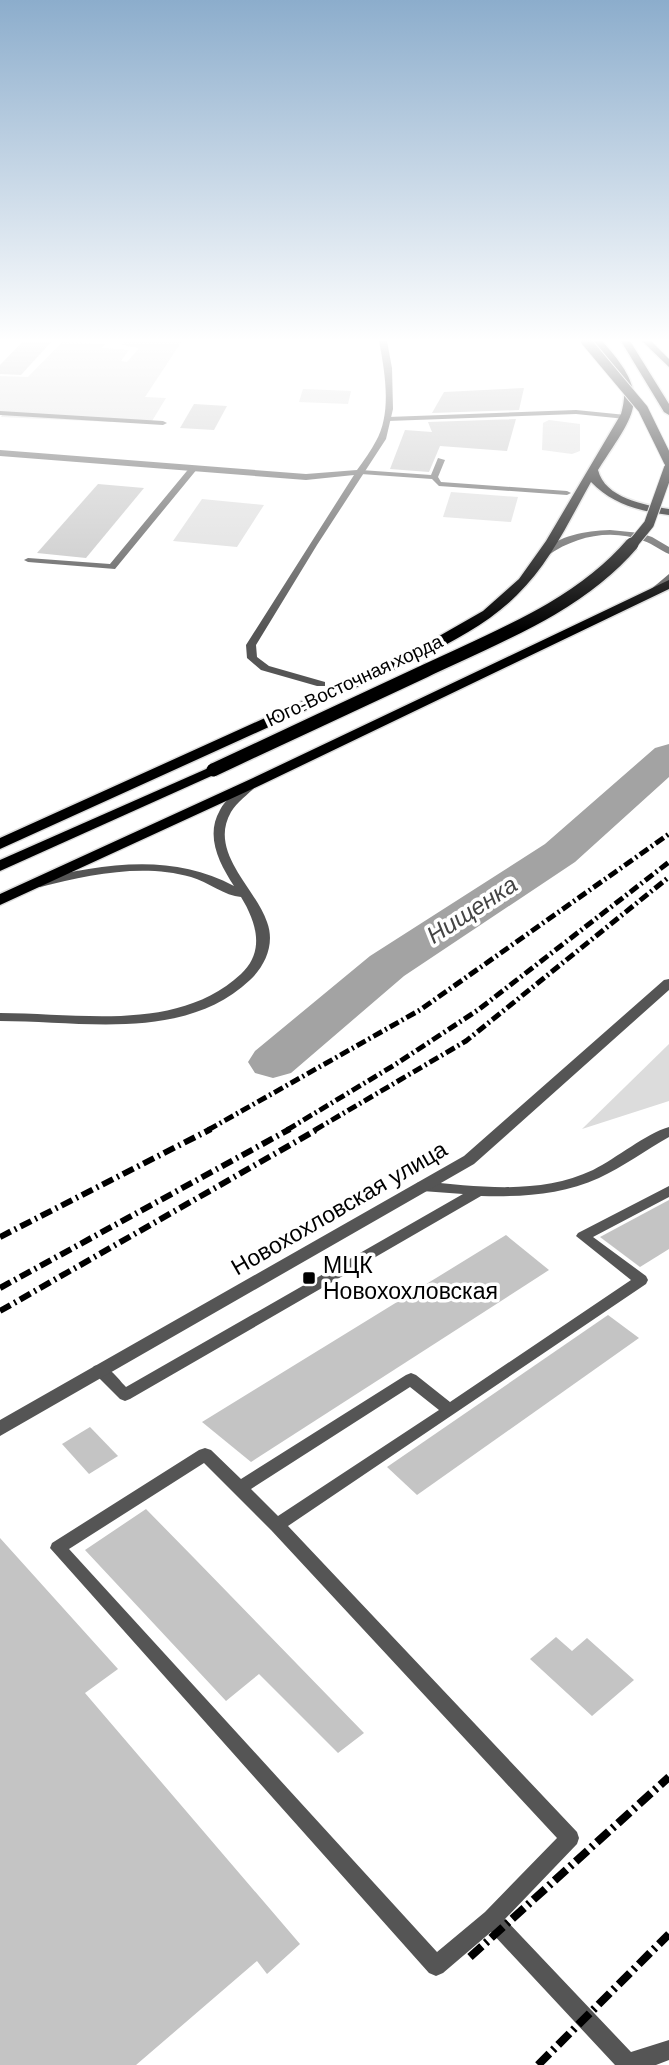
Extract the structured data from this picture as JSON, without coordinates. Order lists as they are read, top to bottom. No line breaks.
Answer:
{"streets":{"main road":["Юго-Восточная хорда"],"street":["Новохохловская улица"]},"water":["Нищенка"],"places":{"transit":["МЦК Новохохловская"]}}
